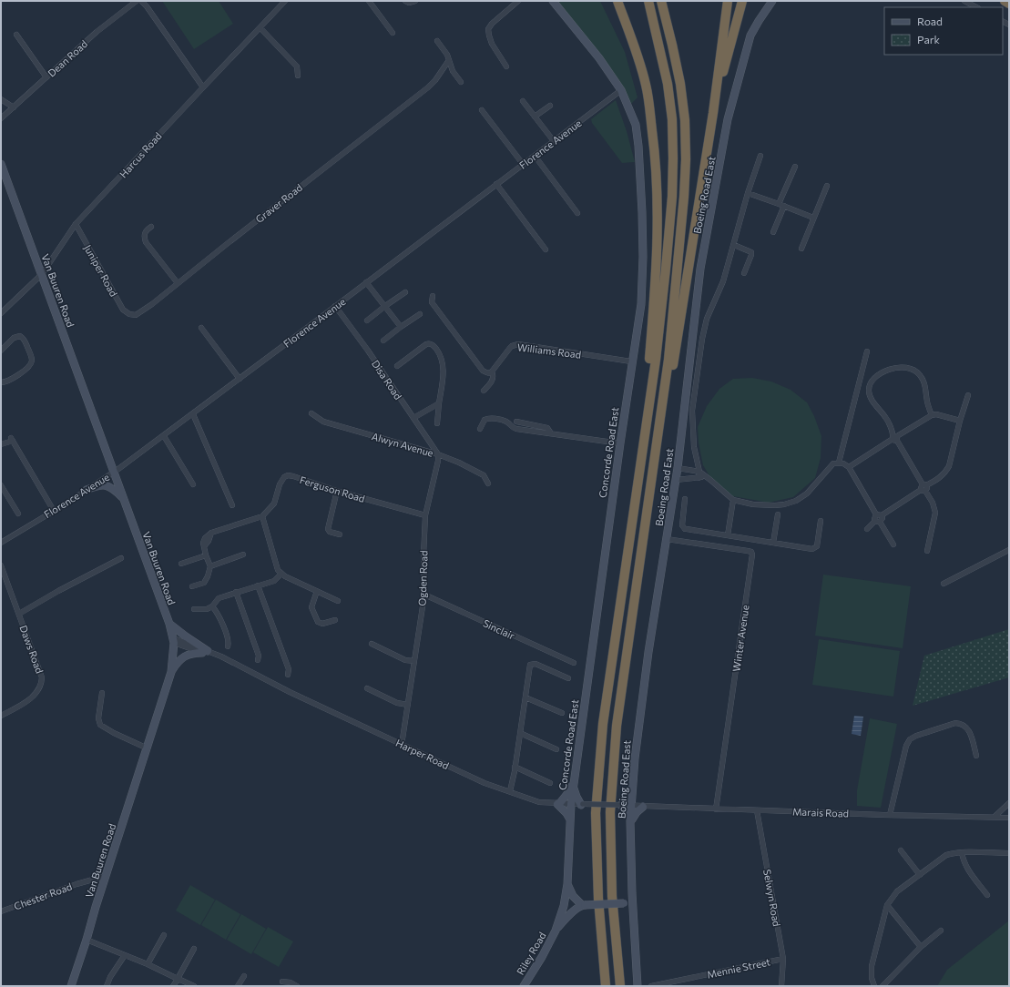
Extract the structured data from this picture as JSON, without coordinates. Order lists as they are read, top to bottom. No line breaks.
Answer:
{"streets":{"main road":["Boeing Road East","Van Buuren Road","Concorde Road East","Riley Road"],"street":["Dean Road","Florence Avenue","Harcus Road","Graver Road","Juniper Road","Williams Road","Disa Road","Alwyn Avenue","Ferguson Road","Ogden Road","Sinclair","Winter Avenue","Daws Road","Harper Road","Marais Road","Chester Road","Selwyn Road","Mennie Street"]},"crossings":[["Florence Avenue","Van Buuren Road"],["Florence Avenue","Disa Road"],["Florence Avenue","Concorde Road East"],["Harcus Road","Juniper Road"],["Harcus Road","Van Buuren Road"],["Boeing Road East","Winter Avenue"],["Boeing Road East","Harper Road"],["Boeing Road East","Marais Road"],["Graver Road","Juniper Road"],["Van Buuren Road","Harper Road"],["Van Buuren Road","Chester Road"],["Williams Road","Concorde Road East"],["Disa Road","Alwyn Avenue"],["Disa Road","Ogden Road"],["Alwyn Avenue","Ogden Road"],["Concorde Road East","Harper Road"],["Concorde Road East","Riley Road"],["Ferguson Road","Ogden Road"],["Ogden Road","Sinclair"],["Ogden Road","Harper Road"],["Winter Avenue","Marais Road"],["Harper Road","Marais Road"],["Marais Road","Selwyn Road"],["Selwyn Road","Mennie Street"]],"legend":["Road","Park"]}
